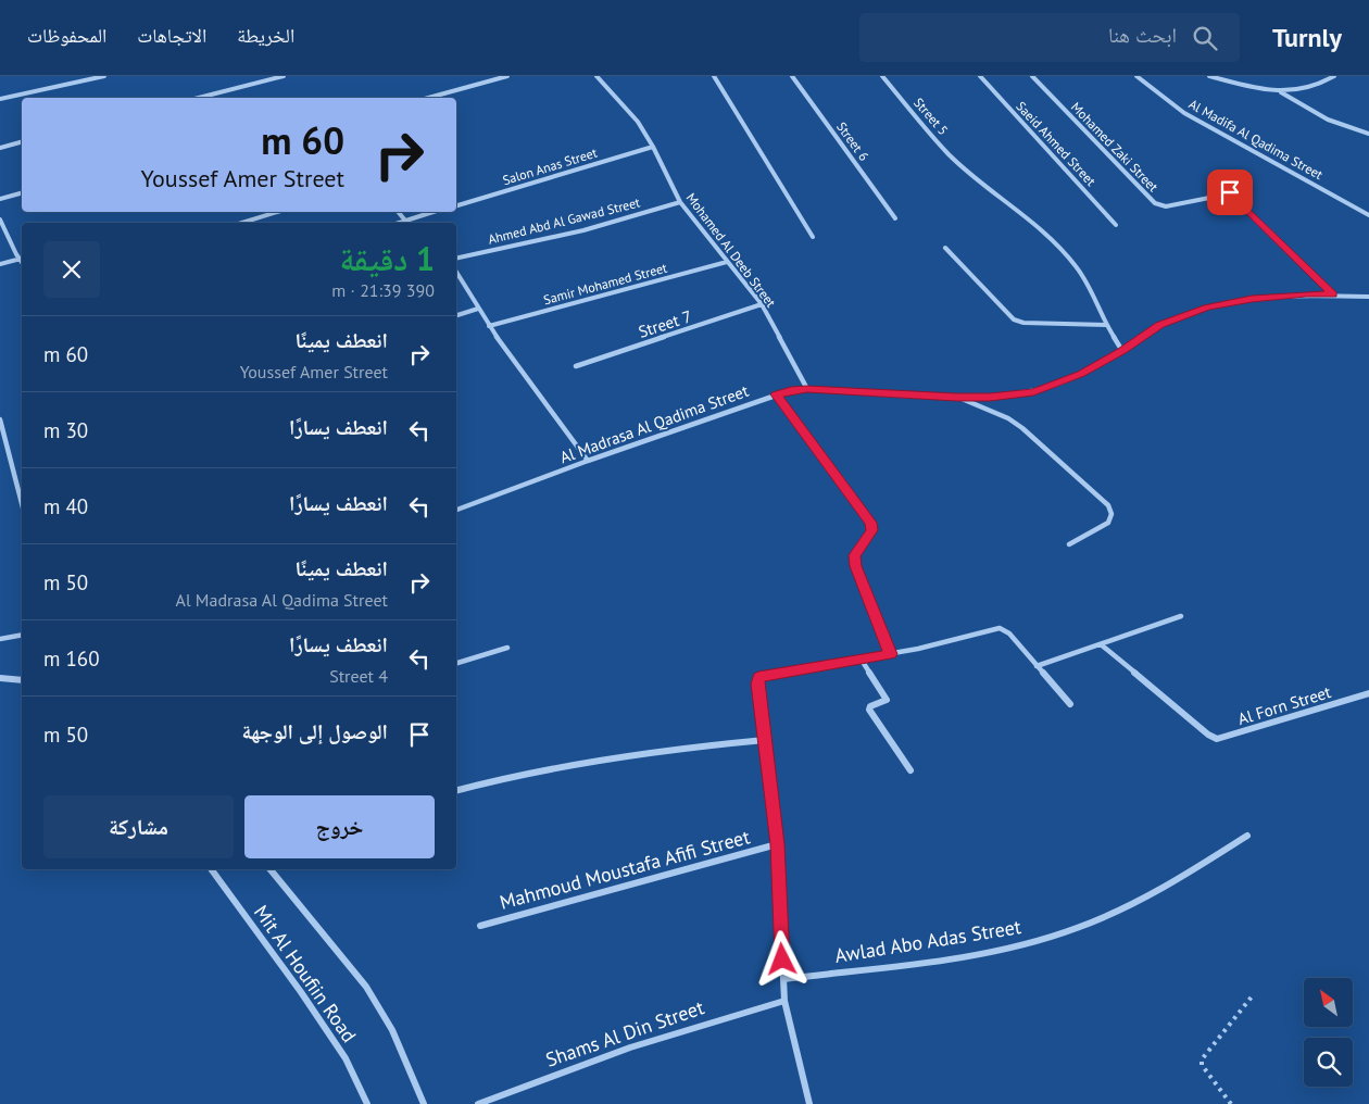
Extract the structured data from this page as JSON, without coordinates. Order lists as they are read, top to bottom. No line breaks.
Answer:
{"streets":{"street":["Street 5","Al Madifa Al Qadima Street","Street 6","Saeid Ahmed Street","Mohamed Zaki Street","Salon Anas Street","Ahmed Abd Al Gawad Street","Mohamed Al Deeb Street","Samir Mohamed Street","Street 7","Al Madrasa Al Qadima Street","Al Forn Street","Mahmoud Moustafa Afifi Street","Awlad Abo Adas Street","Mit Al Houfiin Road","Shams Al Din Street"]},"crossings":[["Street 5","Al Madrasa Al Qadima Street"],["Mohamed Zaki Street","Al Madrasa Al Qadima Street"],["Salon Anas Street","Mohamed Al Deeb Street"],["Ahmed Abd Al Gawad Street","Mohamed Al Deeb Street"],["Mohamed Al Deeb Street","Samir Mohamed Street"],["Mohamed Al Deeb Street","Street 7"],["Mohamed Al Deeb Street","Al Madrasa Al Qadima Street"]],"north":"top left","page":{"header":"Turnly","search":"ابحث هنا","nav":["الخريطة","الاتجاهات","المحفوظات"],"turn":["60 m","Youssef Amer Street"],"heading":["1 دقيقة","390 m · 21:39"],"list":[{"name":"انعطف يمينًا","note":"Youssef Amer Street","value":"60 m"},{"name":"انعطف يسارًا","value":"30 m"},{"name":"انعطف يسارًا","value":"40 m"},{"name":"انعطف يمينًا","note":"Al Madrasa Al Qadima Street","value":"50 m"},{"name":"انعطف يسارًا","note":"Street 4","value":"160 m"},{"name":"الوصول إلى الوجهة","value":"50 m"}],"buttons":["خروج","مشاركة"]}}
